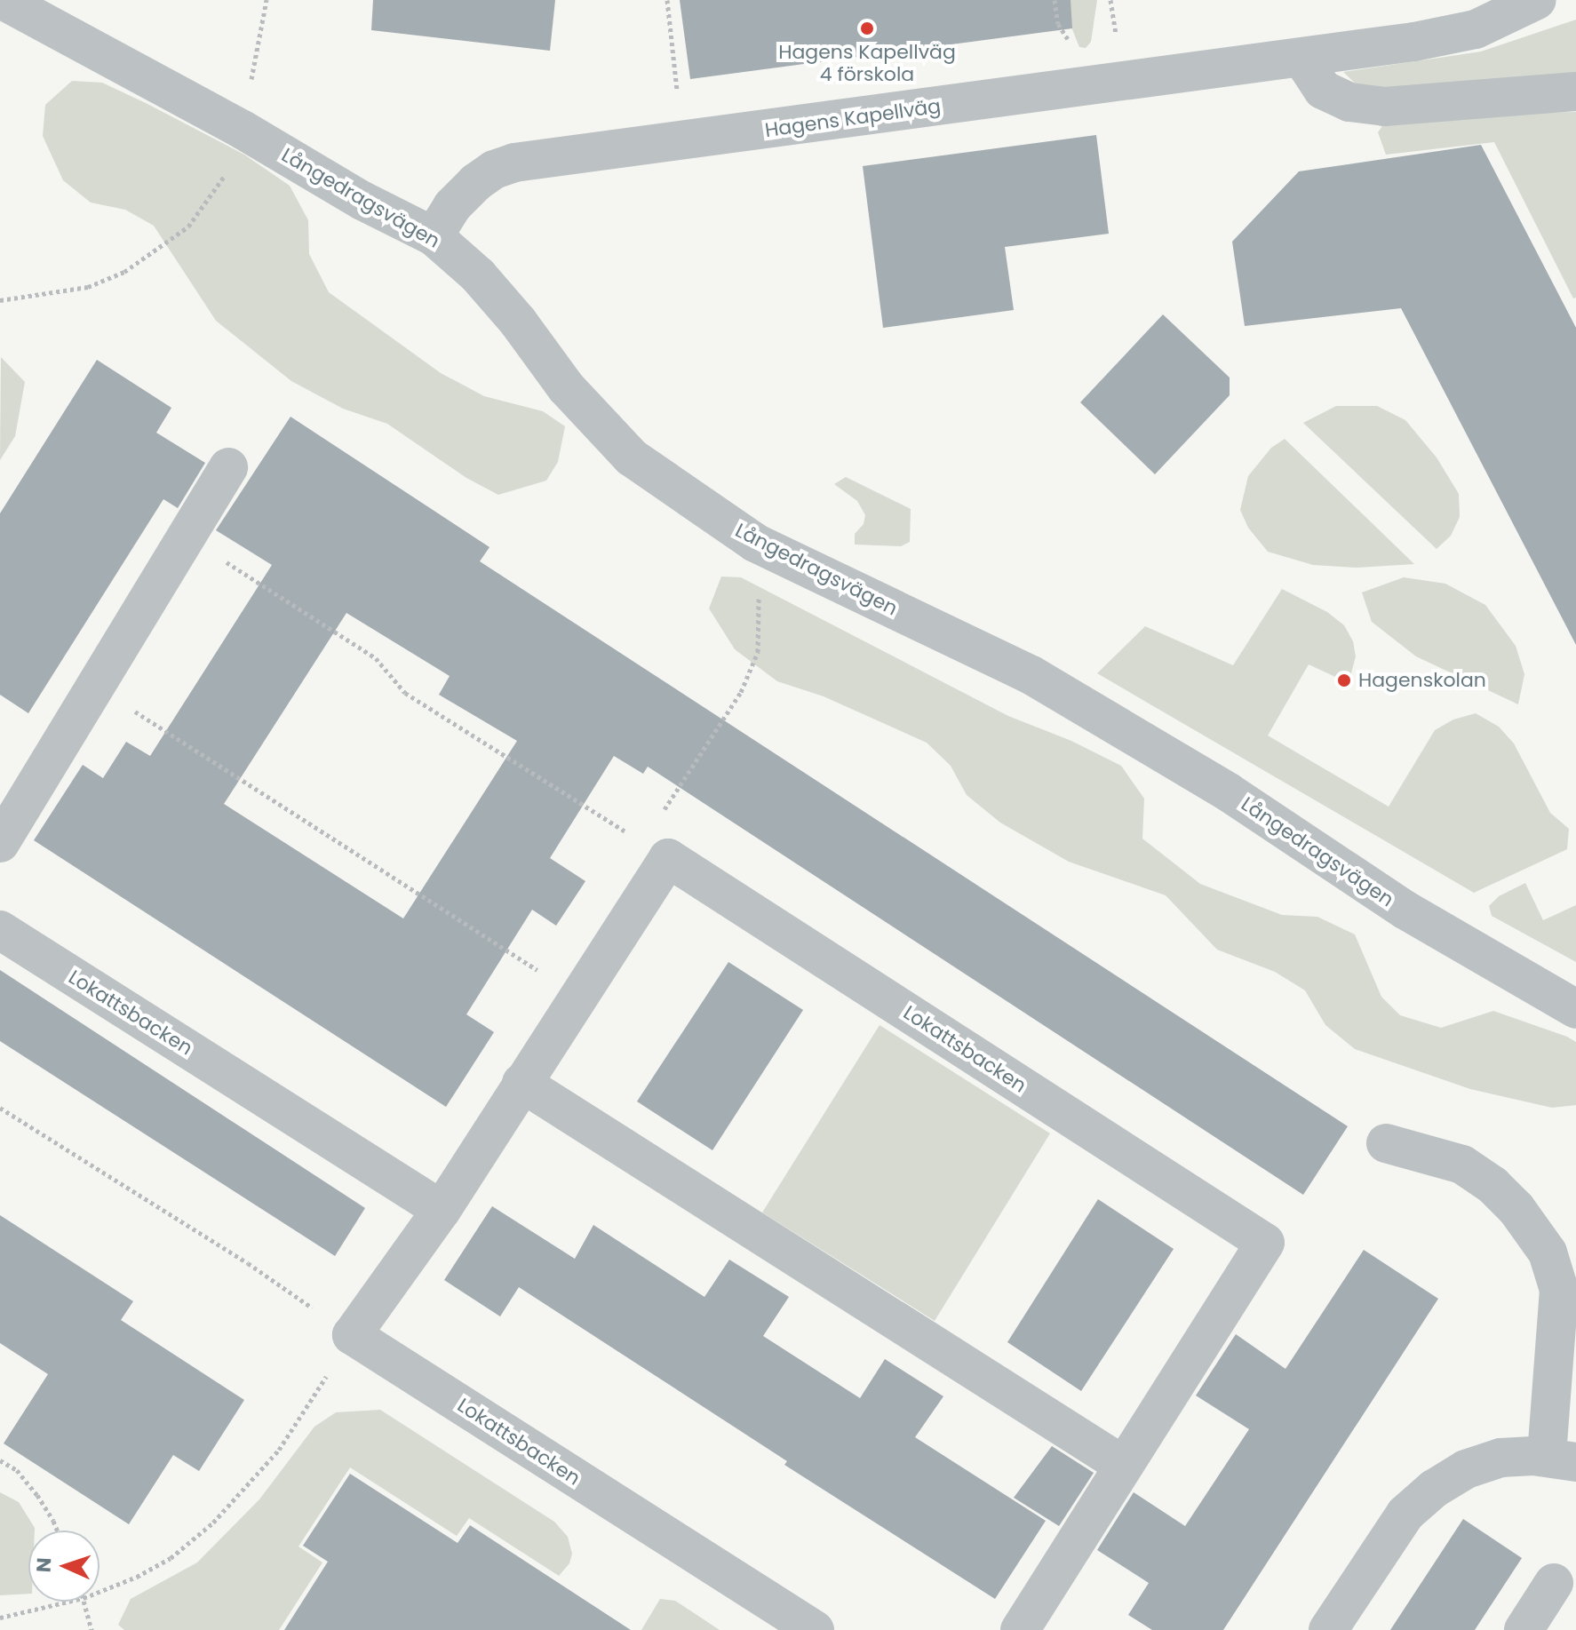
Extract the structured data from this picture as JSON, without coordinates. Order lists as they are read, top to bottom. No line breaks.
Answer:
{"streets":{"street":["Hagens Kapellväg","Långedragsvägen","Lokattsbacken"]},"crossings":[["Hagens Kapellväg","Långedragsvägen"]],"places":["Hagens Kapellväg 4 förskola","Hagenskolan"],"north":"left"}
